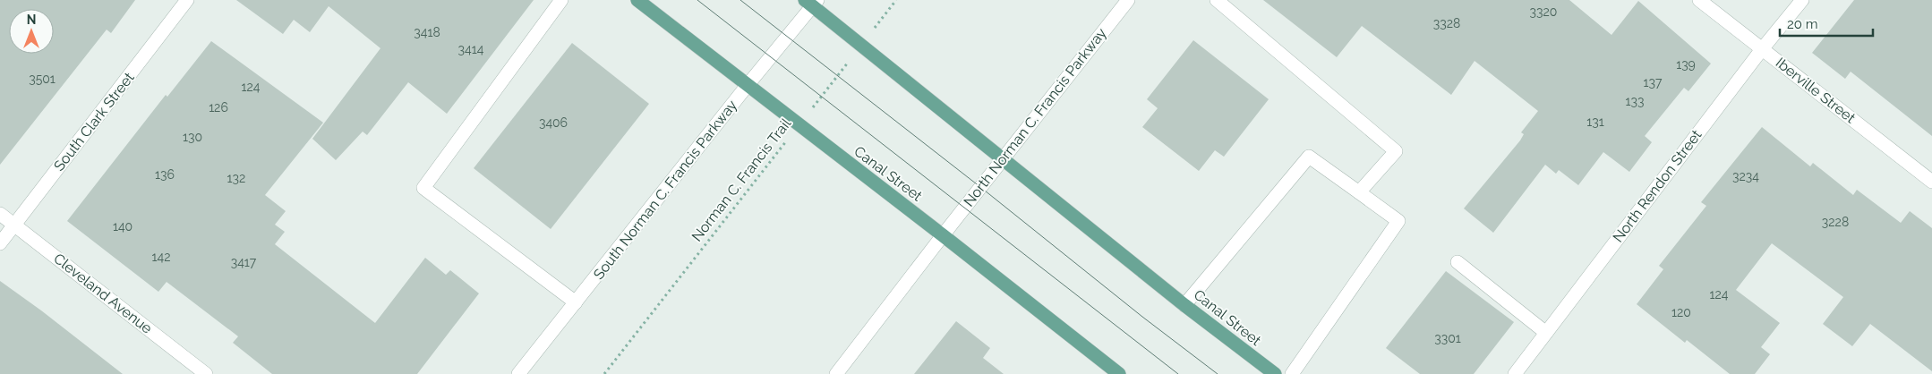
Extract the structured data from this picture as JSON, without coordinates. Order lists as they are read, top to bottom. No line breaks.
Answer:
{"streets":{"main road":["Canal Street"],"street":["Iberville Street","North Norman C. Francis Parkway","South Clark Street","North Rendon Street","South Norman C. Francis Parkway","Cleveland Avenue"],"path":["Norman C. Francis Trail"]},"crossings":[["Iberville Street","North Rendon Street"],["North Norman C. Francis Parkway","Canal Street"],["South Clark Street","Cleveland Avenue"],["Canal Street","Norman C. Francis Trail"],["Canal Street","South Norman C. Francis Parkway"]],"house_numbers":["3320","3328","3418","3414","139","3501","137","124","133","126","131","3406","130","136","3234","132","3228","140","142","3417","124","120","3301"],"scale_bar":"20 m","north":"top"}
